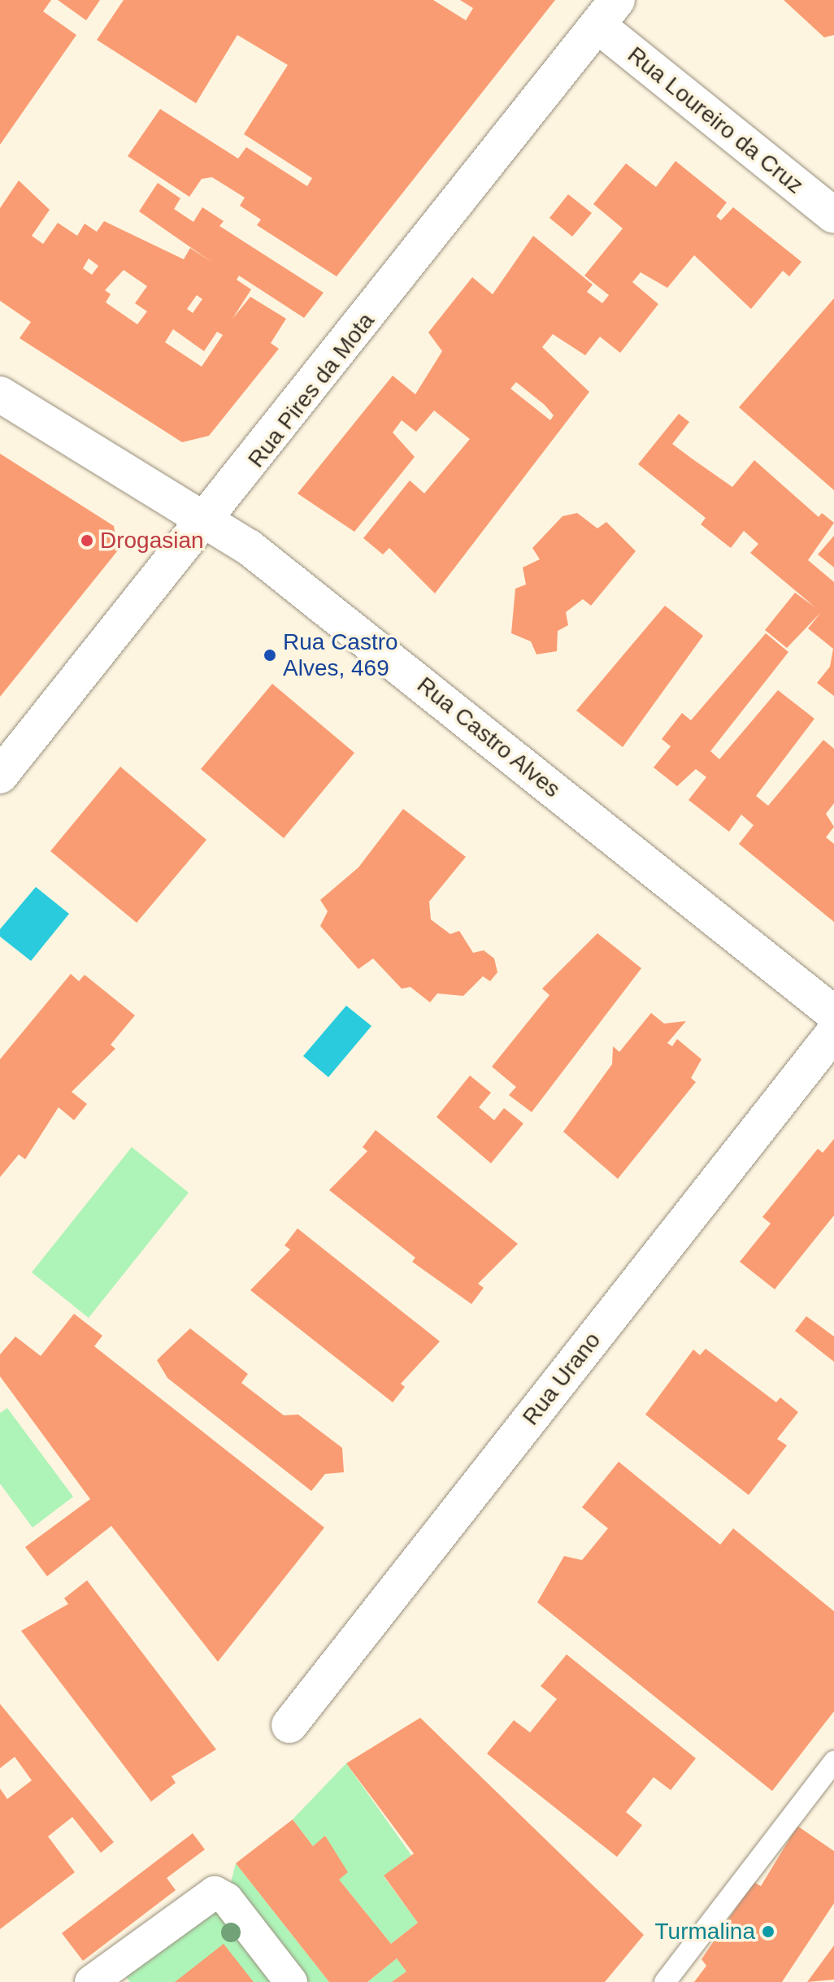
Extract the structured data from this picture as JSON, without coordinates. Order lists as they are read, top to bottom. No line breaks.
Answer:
{"streets":{"street":["Rua Loureiro da Cruz","Rua Pires da Mota","Rua Castro Alves","Rua Urano"]},"crossings":[["Rua Loureiro da Cruz","Rua Pires da Mota"],["Rua Pires da Mota","Rua Castro Alves"]],"places":["Drogasian","Rua Castro Alves, 469","Turmalina"]}
